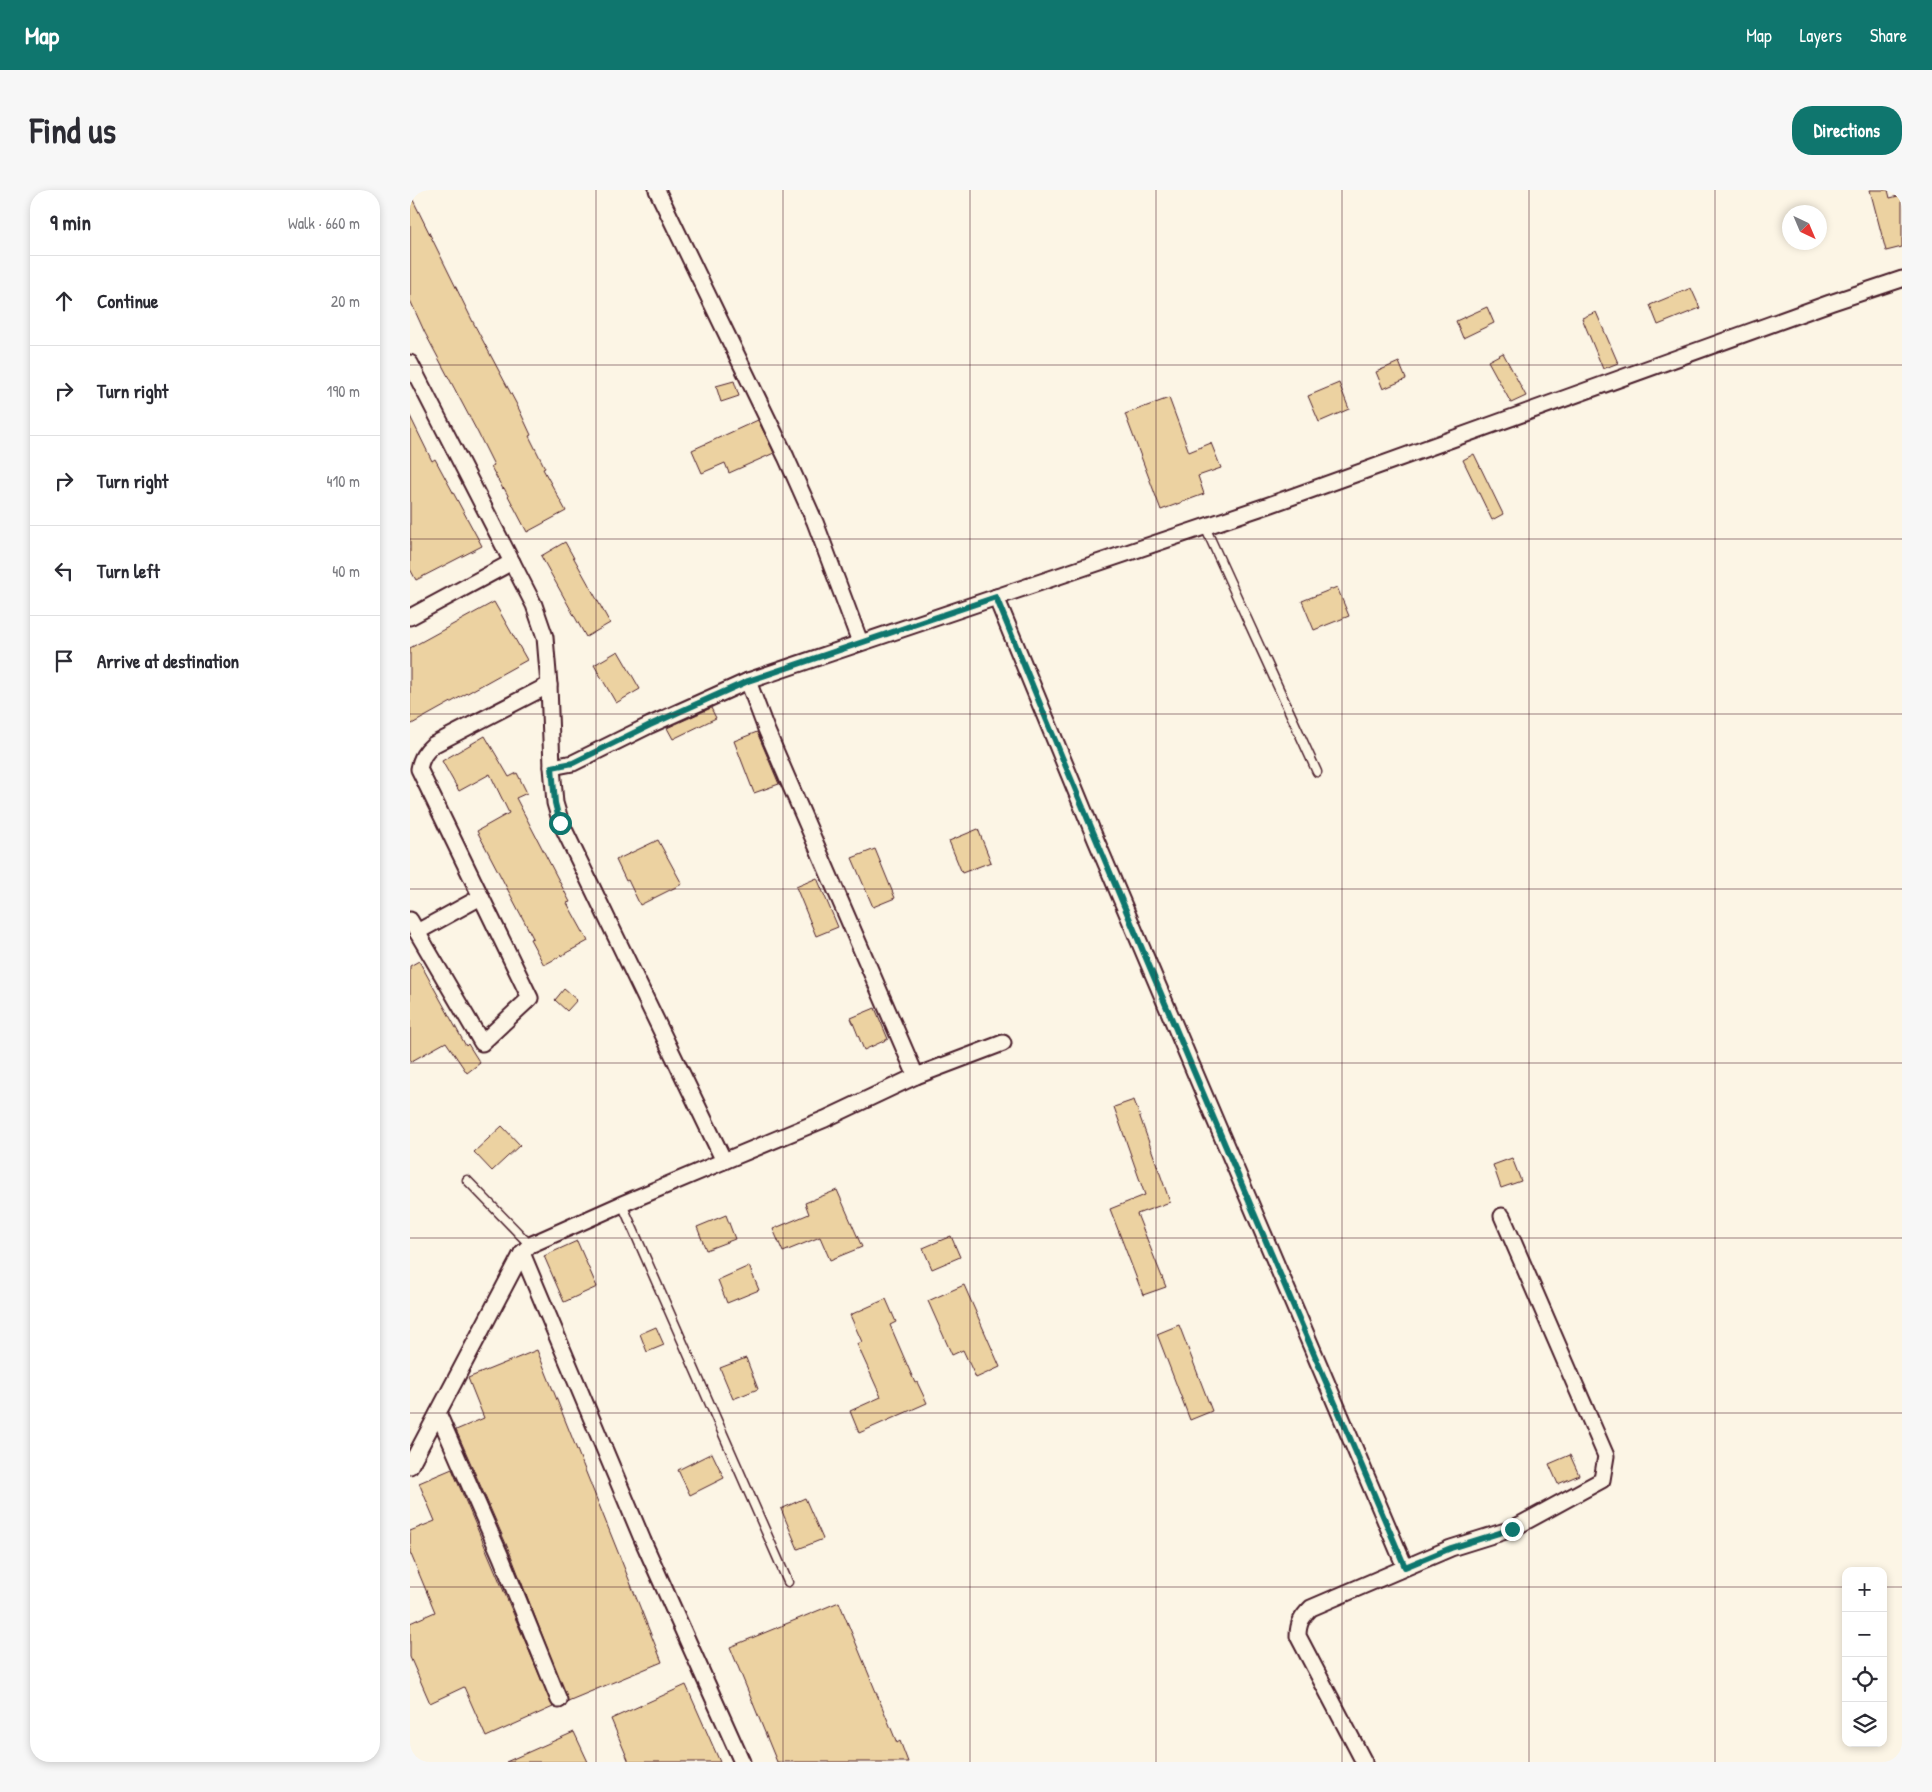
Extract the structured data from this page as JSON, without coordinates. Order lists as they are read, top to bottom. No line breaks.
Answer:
{"north":"bottom right","page":{"header":"Map","nav":["Map","Layers","Share"],"buttons":"Directions","title":"Find us","heading":["9 min","Walk · 660 m"],"list":[["Continue","20 m"],["Turn right","190 m"],["Turn right","410 m"],["Turn left","40 m"],"Arrive at destination"],"map_buttons":["+","−"]}}
